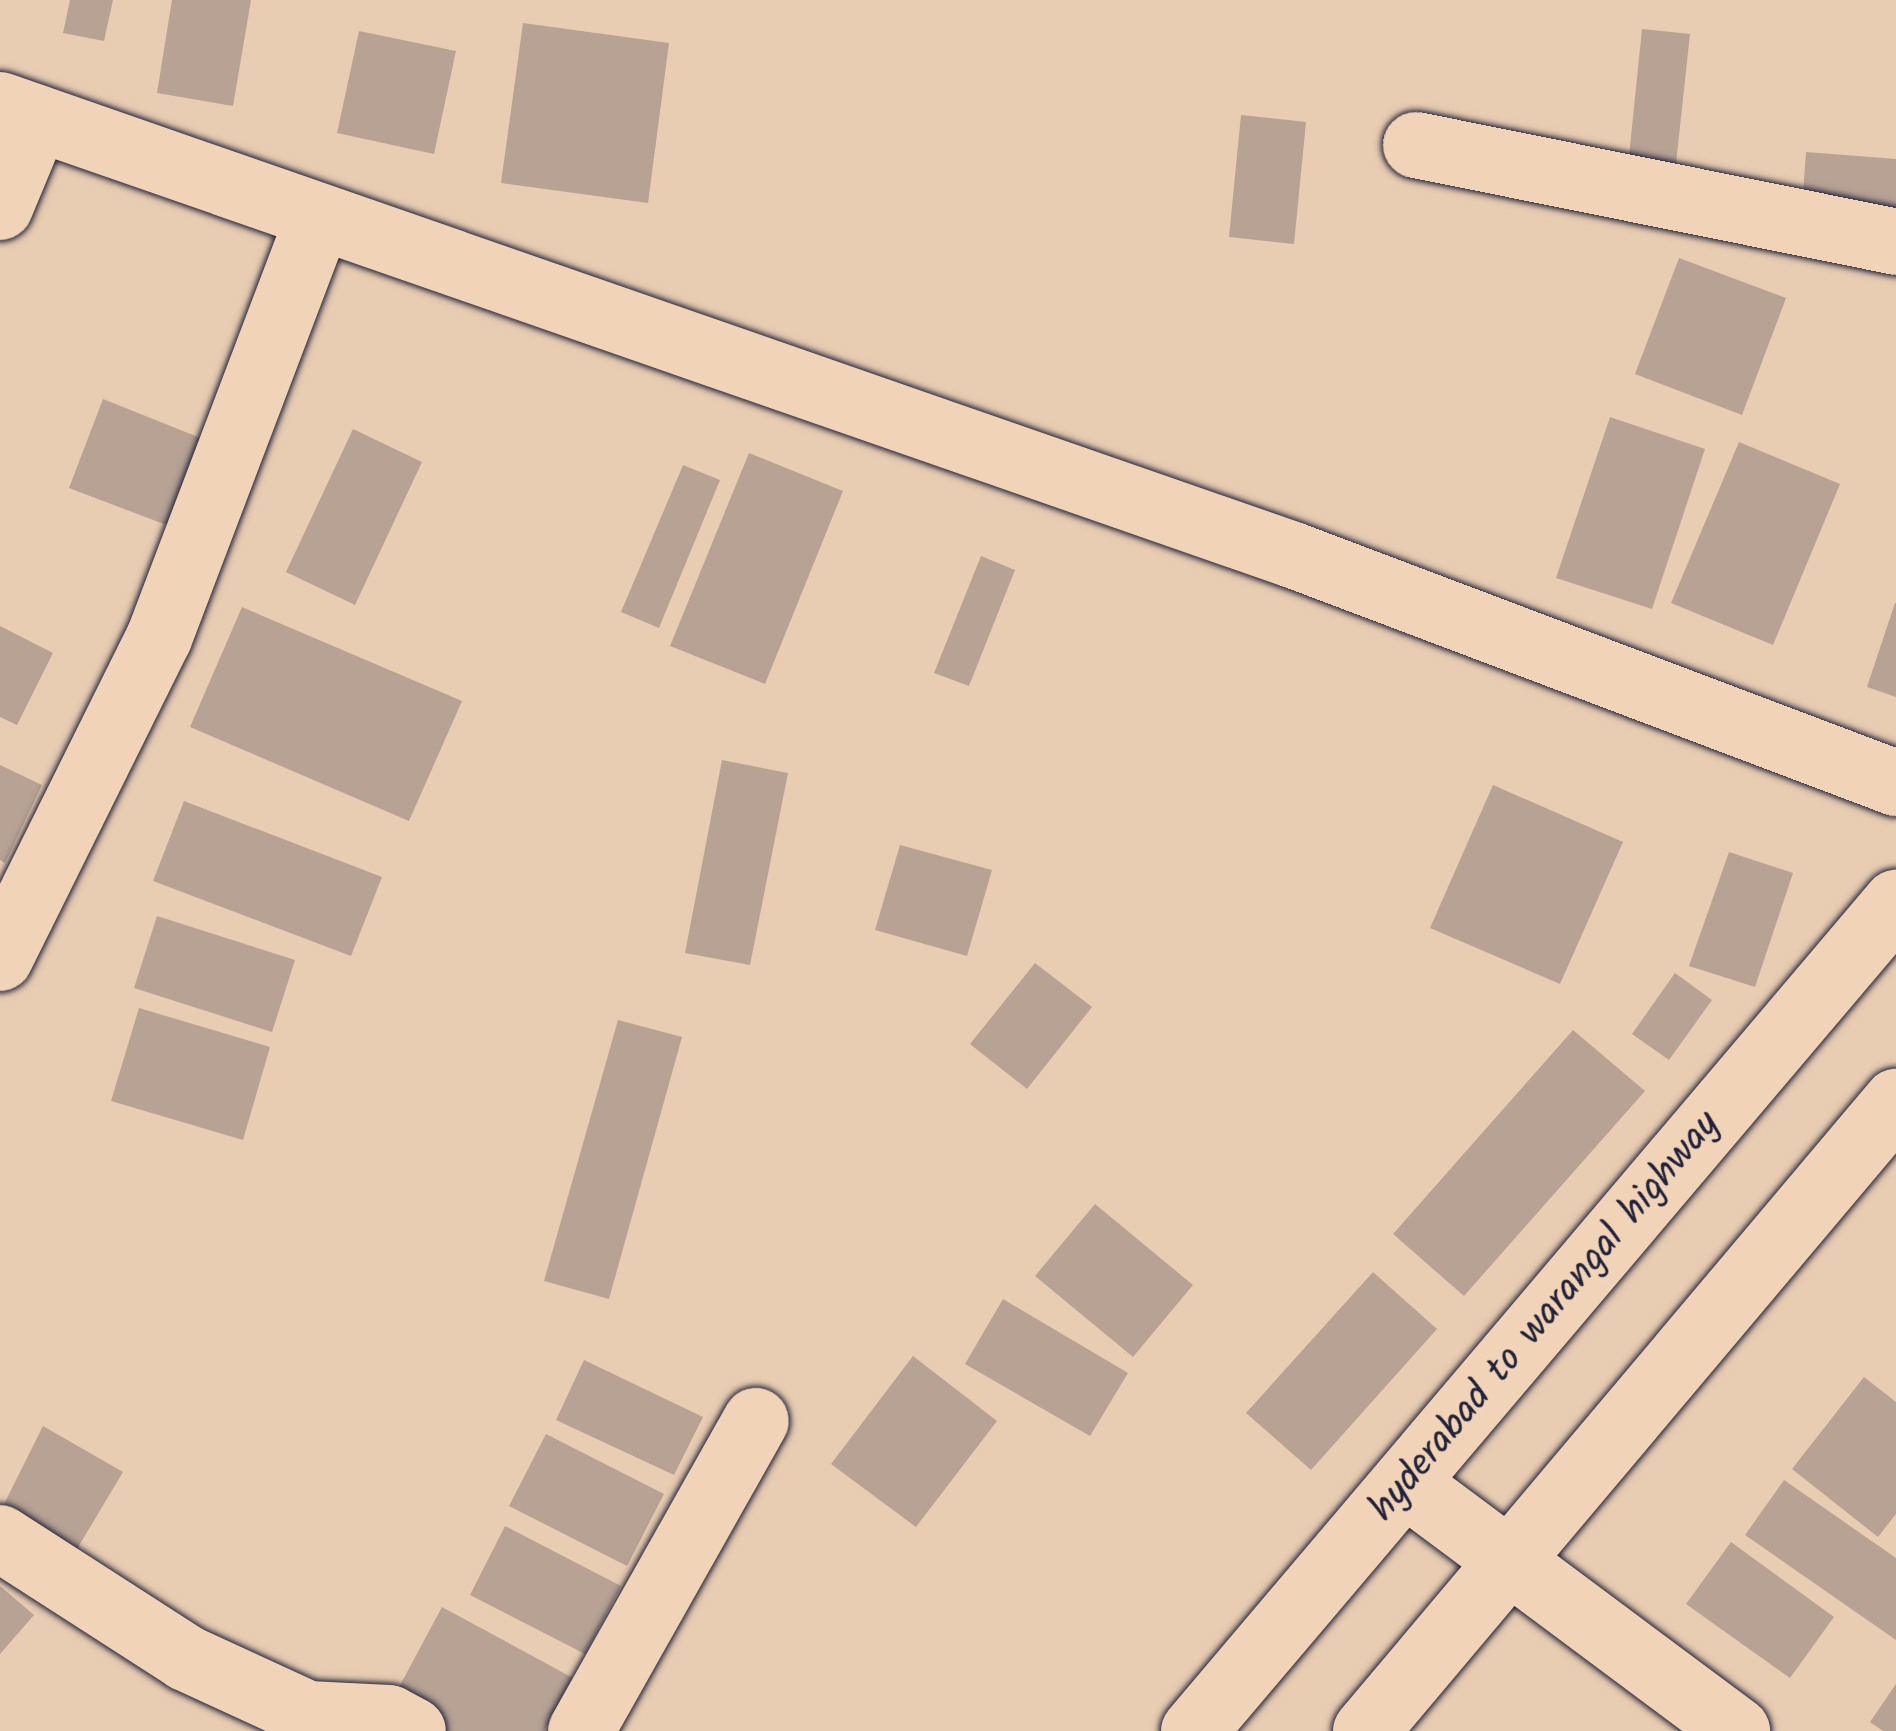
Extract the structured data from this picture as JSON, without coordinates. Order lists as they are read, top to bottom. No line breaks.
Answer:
{"streets":{"street":["hyderabad to warangal highway"]}}
